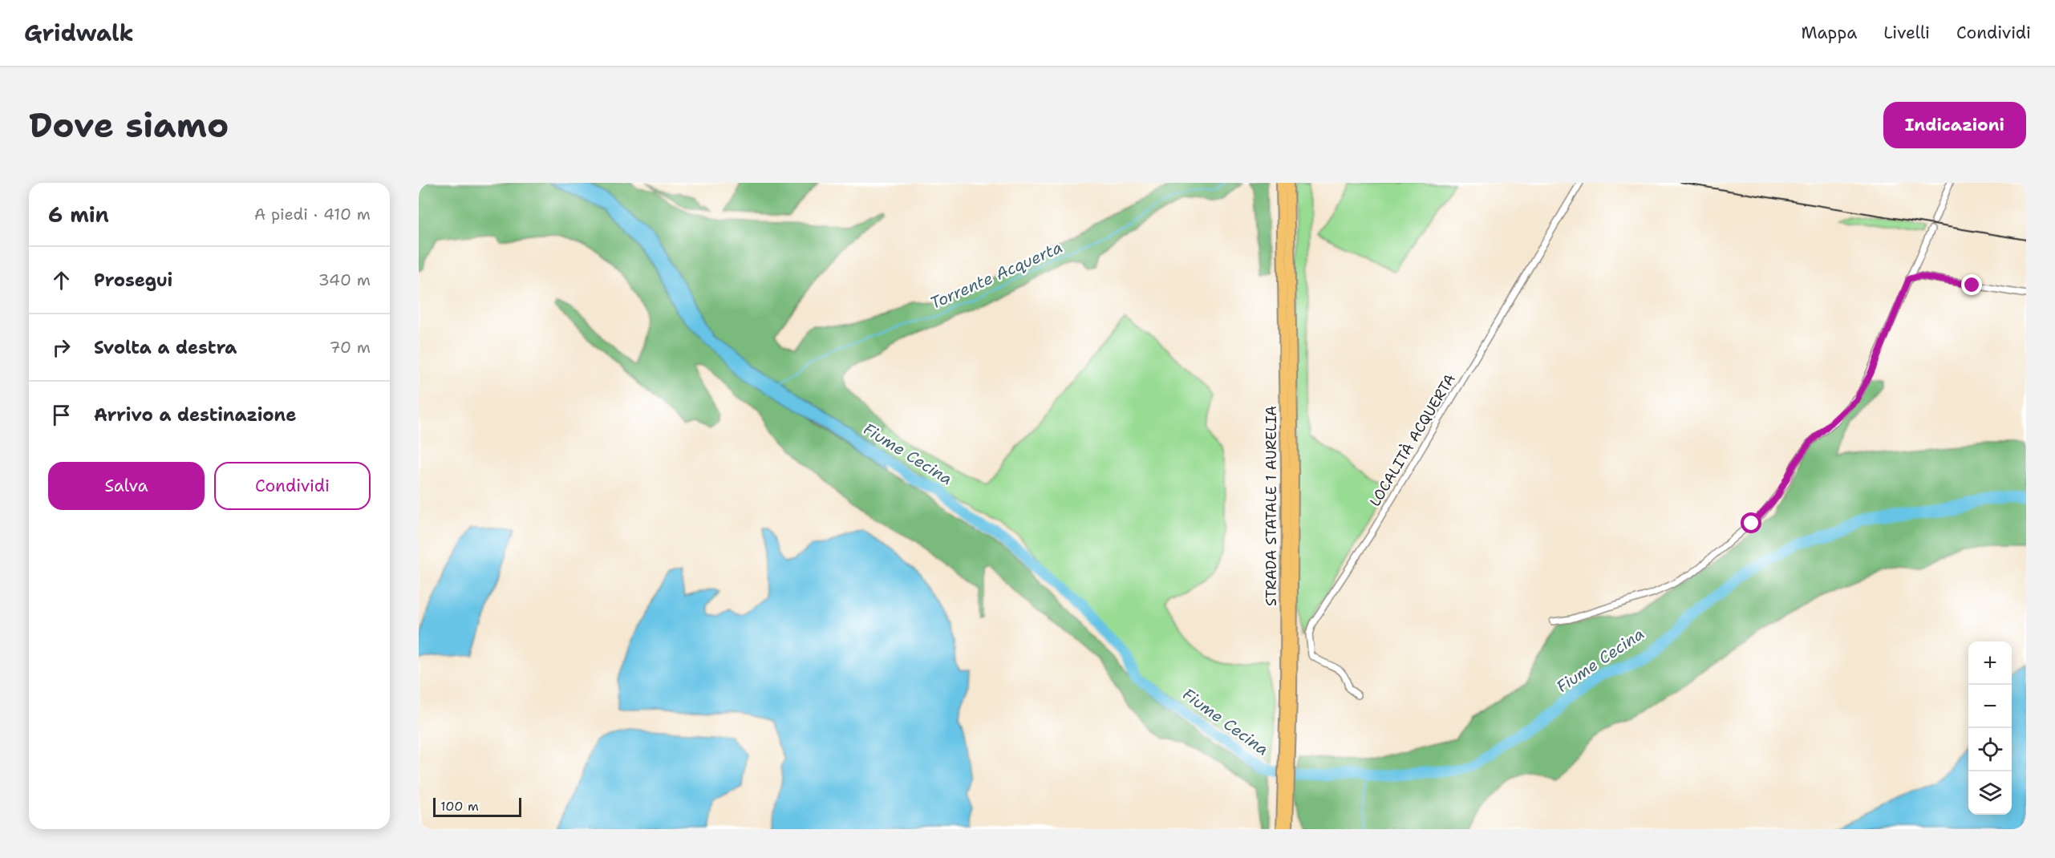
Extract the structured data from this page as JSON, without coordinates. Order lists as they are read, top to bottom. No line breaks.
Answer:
{"streets":{"highway":["STRADA STATALE 1 AURELIA"],"street":["LOCALITÀ ACQUERTA"]},"water":["Torrente Acquerta","Fiume Cecina"],"scale_bar":"100 m","page":{"header":"Gridwalk","nav":["Mappa","Livelli","Condividi"],"buttons":["Indicazioni",["Salva","Condividi"]],"title":"Dove siamo","heading":["6 min","A piedi · 410 m"],"list":[["Prosegui","340 m"],["Svolta a destra","70 m"],"Arrivo a destinazione"],"map_buttons":["+","−"],"scale":"100 m"}}
